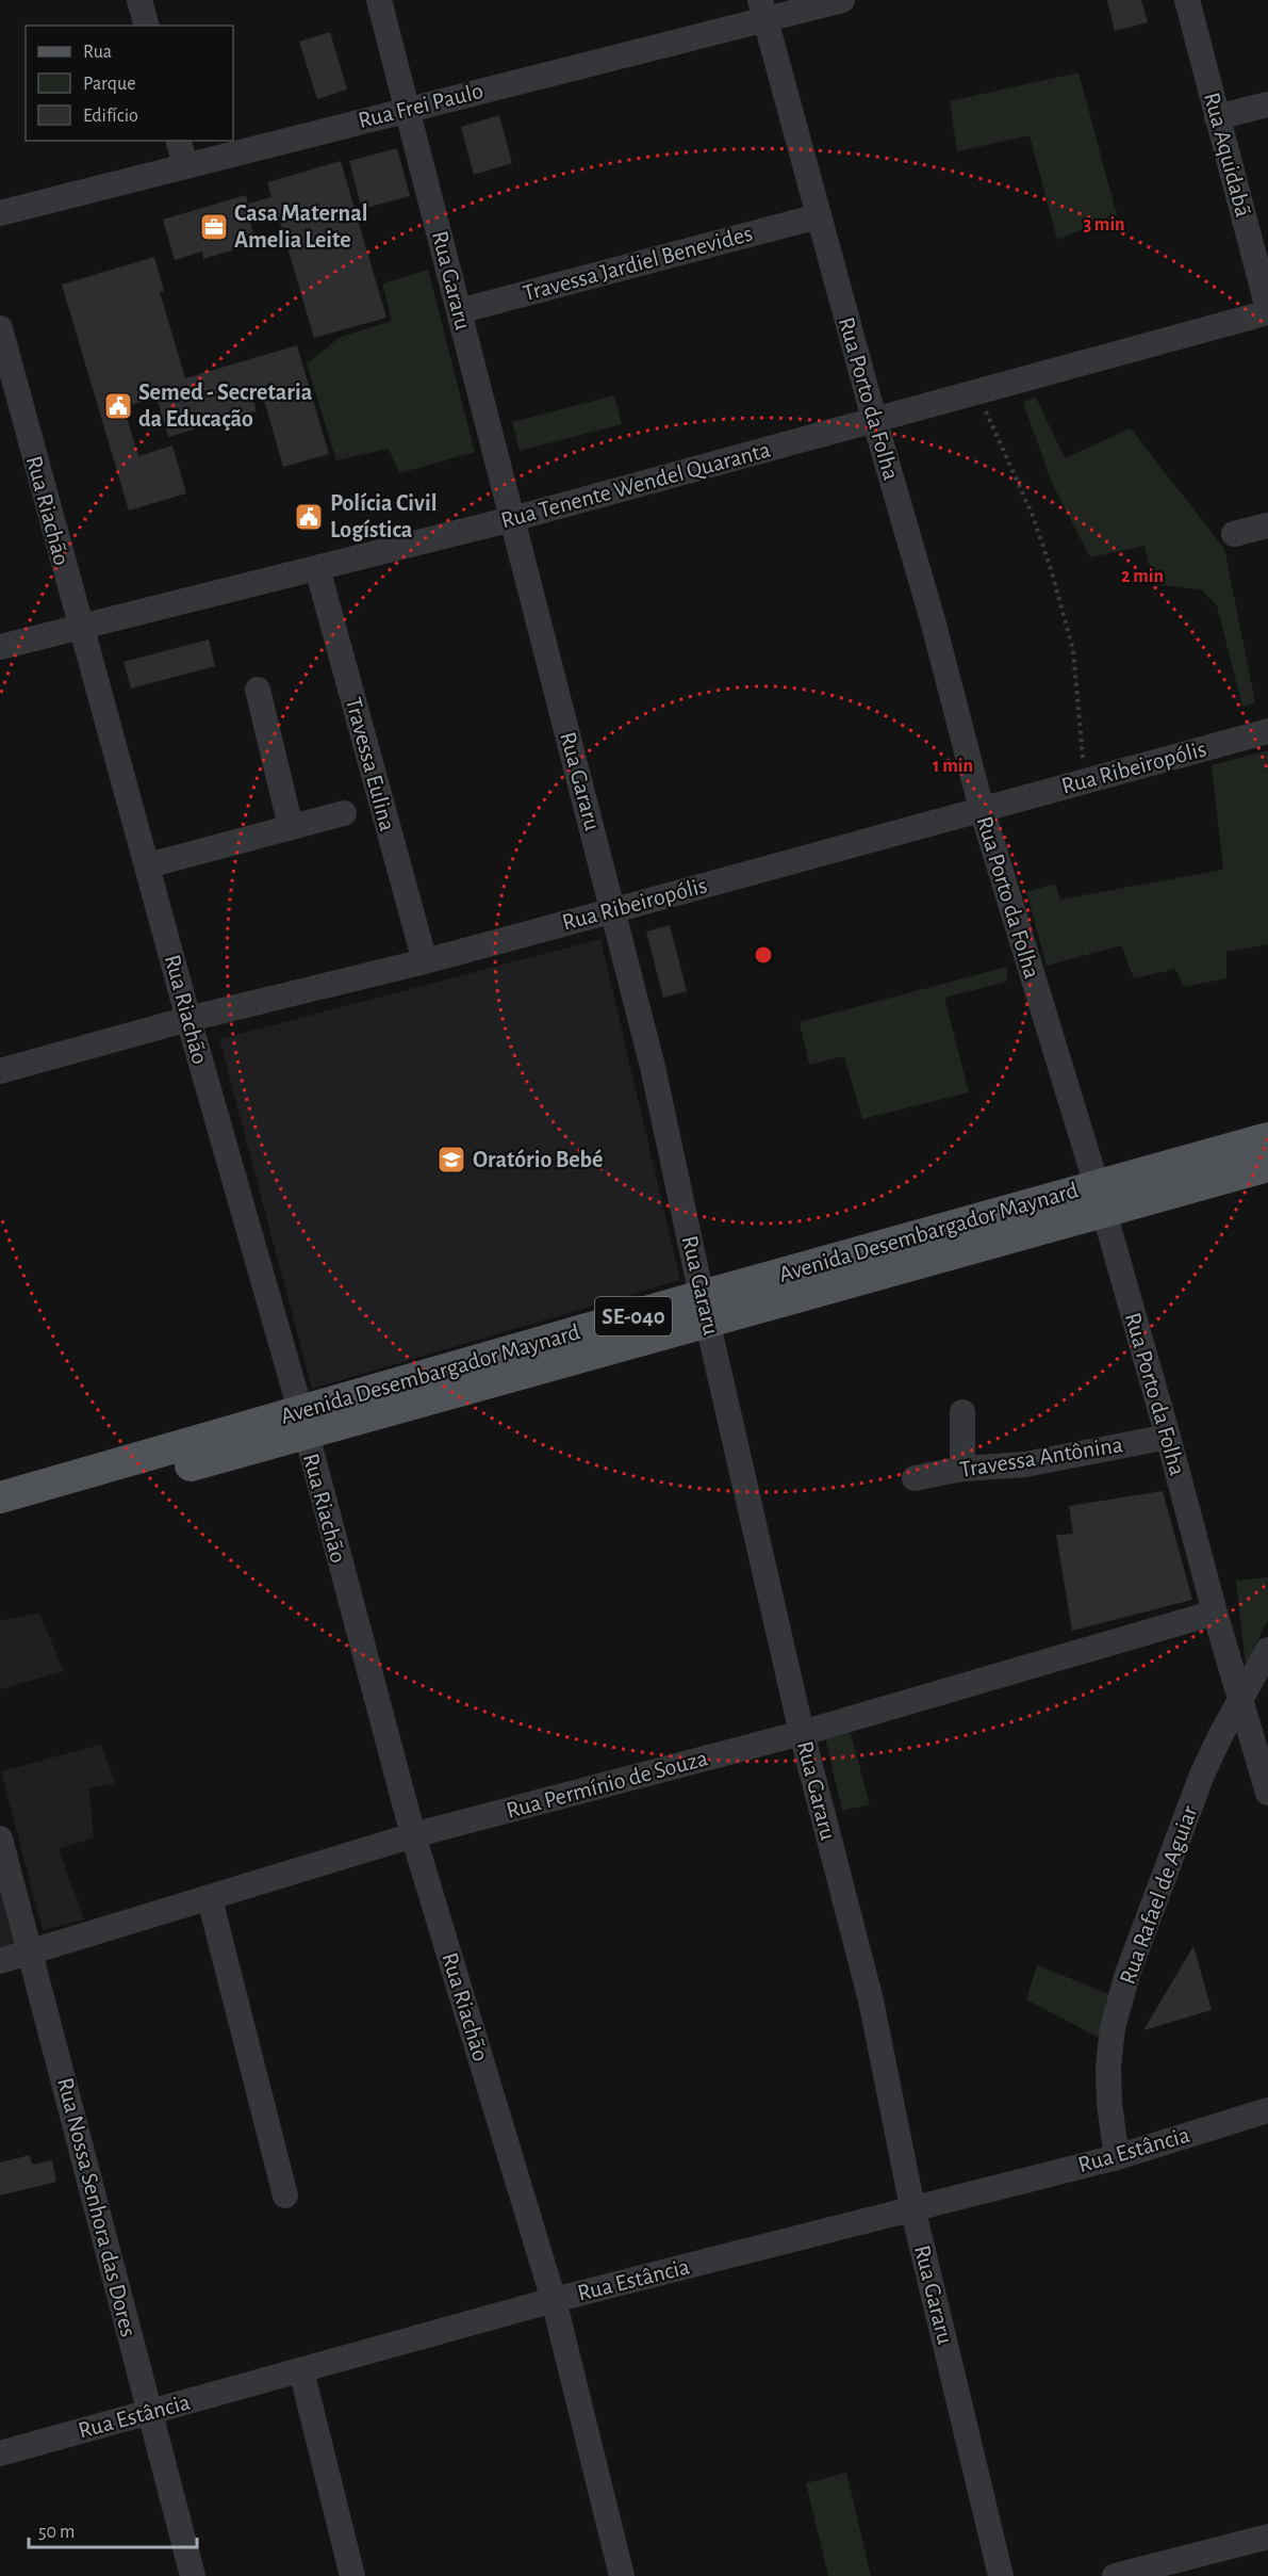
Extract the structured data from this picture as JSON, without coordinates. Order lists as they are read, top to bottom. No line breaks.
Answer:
{"streets":{"main road":["Avenida Desembargador Maynard","SE-040"],"street":["Rua Frei Paulo","Rua Aquidabã","Travessa Jardiel Benevides","Rua Gararu","Rua Porto da Folha","Rua Tenente Wendel Quaranta","Rua Riachão","Travessa Eulina","Rua Ribeiropólis","Travessa Antônina","Rua Permínio de Souza","Rua Rafael de Aguiar","Rua Estância","Rua Nossa Senhora das Dores"]},"crossings":[["Rua Frei Paulo","Rua Gararu"],["Rua Frei Paulo","Rua Porto da Folha"],["Rua Aquidabã","Rua Tenente Wendel Quaranta"],["Travessa Jardiel Benevides","Rua Gararu"],["Travessa Jardiel Benevides","Rua Porto da Folha"],["Rua Gararu","Rua Tenente Wendel Quaranta"],["Rua Gararu","Rua Ribeiropólis"],["Rua Gararu","Avenida Desembargador Maynard"],["Rua Gararu","Rua Permínio de Souza"],["Rua Gararu","Rua Estância"],["Rua Porto da Folha","Rua Tenente Wendel Quaranta"],["Rua Porto da Folha","Rua Ribeiropólis"],["Rua Porto da Folha","Avenida Desembargador Maynard"],["Rua Porto da Folha","Travessa Antônina"],["Rua Porto da Folha","Rua Permínio de Souza"],["Rua Porto da Folha","Rua Rafael de Aguiar"],["Rua Tenente Wendel Quaranta","Rua Riachão"],["Rua Tenente Wendel Quaranta","Travessa Eulina"],["Rua Riachão","Rua Ribeiropólis"],["Rua Riachão","Avenida Desembargador Maynard"],["Rua Riachão","Rua Permínio de Souza"],["Rua Riachão","Rua Estância"],["Travessa Eulina","Rua Ribeiropólis"],["Rua Permínio de Souza","Rua Nossa Senhora das Dores"],["Rua Rafael de Aguiar","Rua Estância"],["Rua Estância","Rua Nossa Senhora das Dores"]],"places":{"office":["Casa Maternal Amelia Leite"],"public building":["Semed - Secretaria da Educação","Polícia Civil Logística"],"school or university":["Oratório Bebé"]},"legend":["Rua","Parque","Edifício"],"scale_bar":"50 m","rings":["3 min","2 min","1 min"]}
